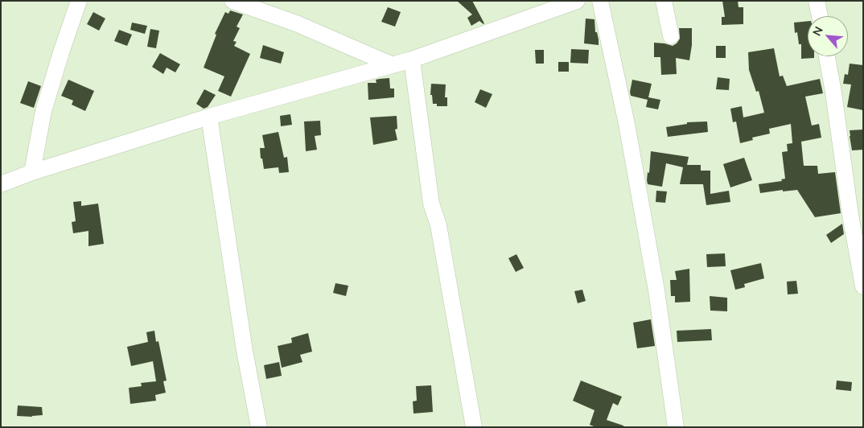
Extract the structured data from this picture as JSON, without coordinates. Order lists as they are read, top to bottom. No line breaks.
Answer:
{"north":"top left"}
